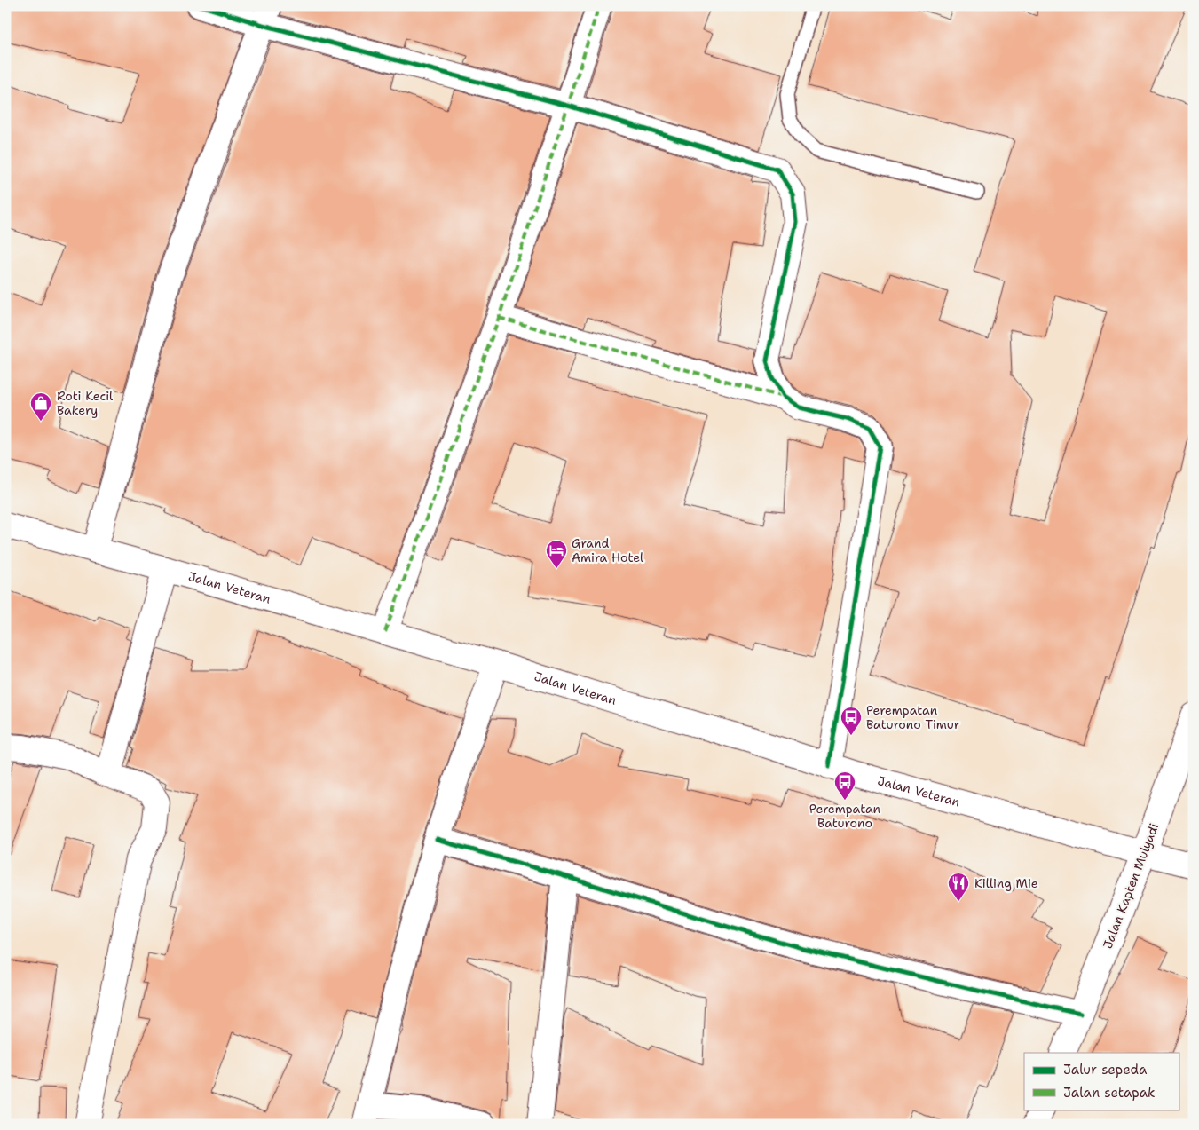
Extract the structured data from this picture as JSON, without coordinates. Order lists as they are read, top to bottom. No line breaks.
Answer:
{"streets":{"street":["Jalan Veteran","Jalan Kapten Mulyadi"]},"crossings":[["Jalan Veteran","Jalan Kapten Mulyadi"]],"places":{"shop":["Roti Kecil Bakery"],"hotel":["Grand Amira Hotel"],"bus stop":["Perempatan Baturono Timur","Perempatan Baturono"],"restaurant":["Killing Mie"]},"legend":["Jalur sepeda","Jalan setapak"]}
